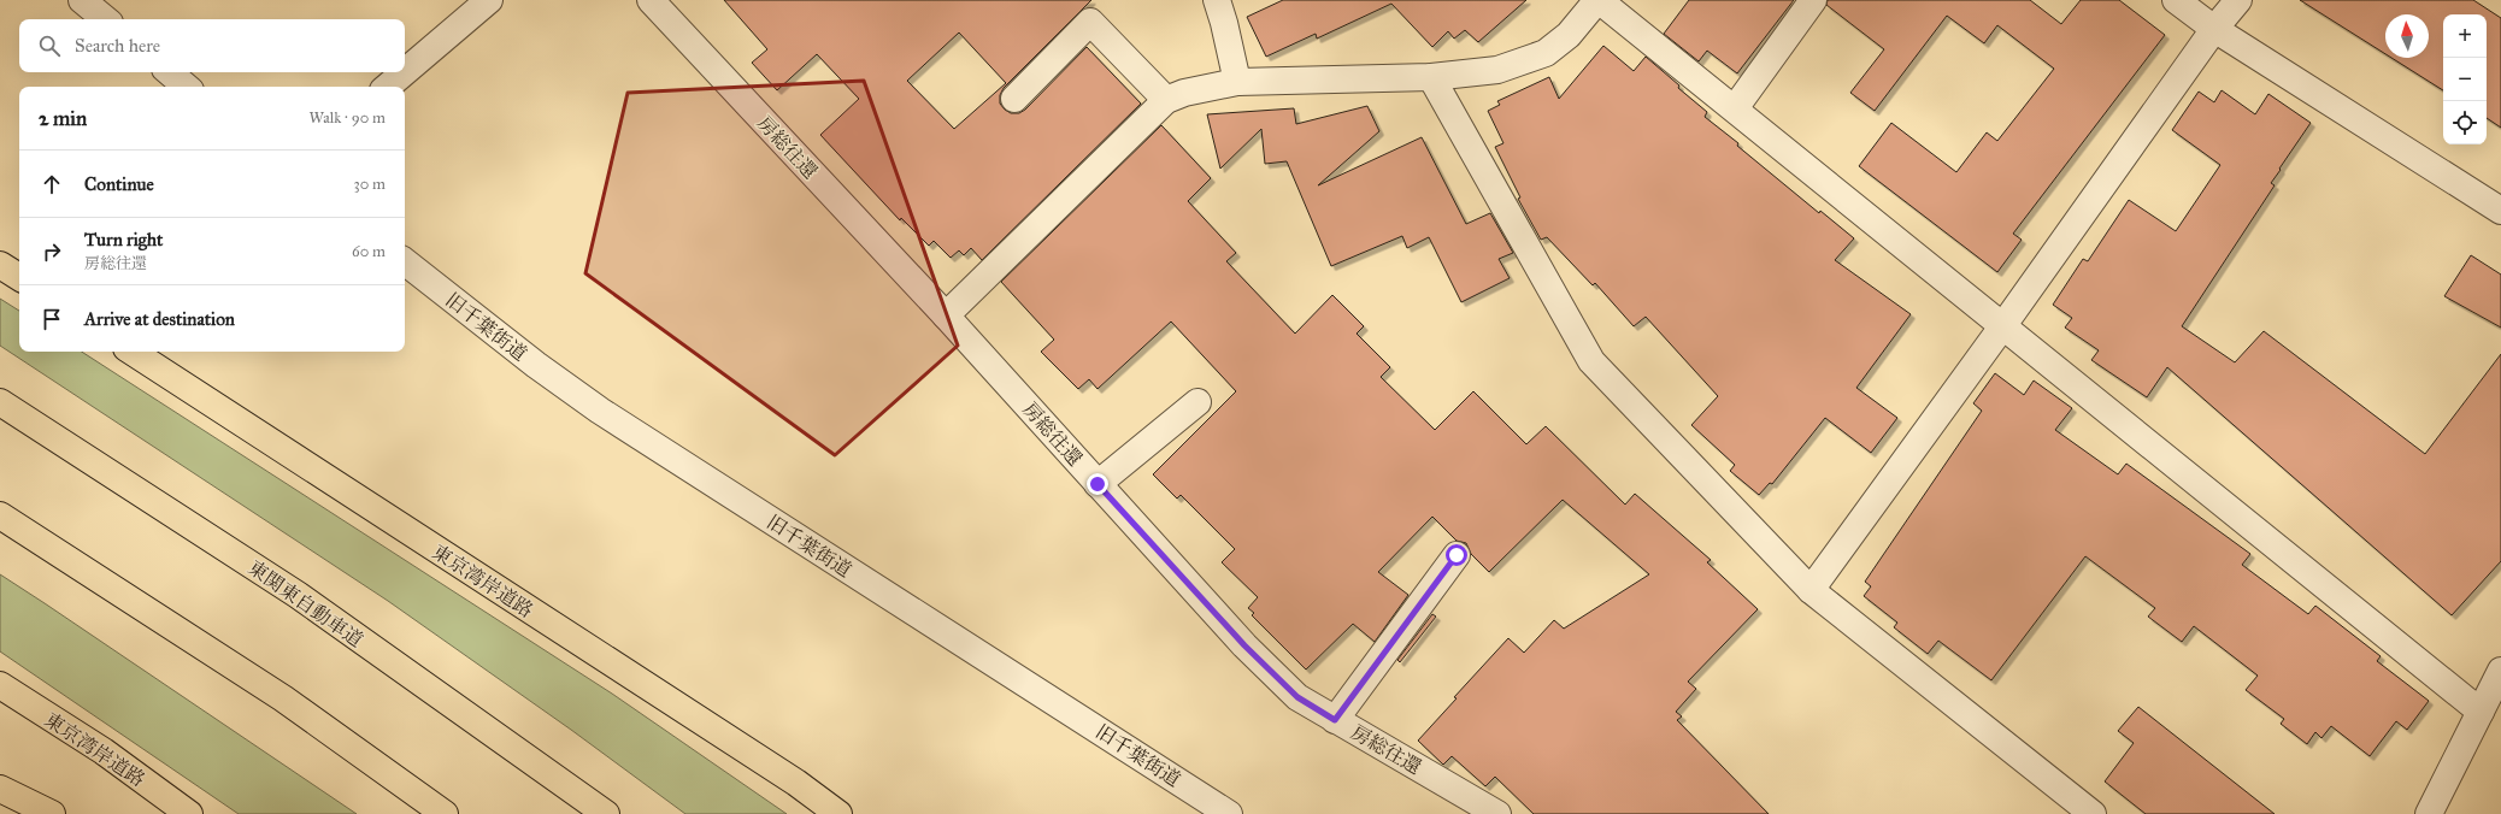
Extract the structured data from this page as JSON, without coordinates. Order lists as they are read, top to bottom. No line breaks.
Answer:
{"streets":{"highway":["東京湾岸道路","東関東自動車道"],"street":["房総往還","旧千葉街道"]},"north":"top","page":{"map_buttons":["+","−"],"search":"Search here","heading":["2 min","Walk · 90 m"],"list":[["Continue","30 m"],["Turn right","房総往還","60 m"],"Arrive at destination"]}}
